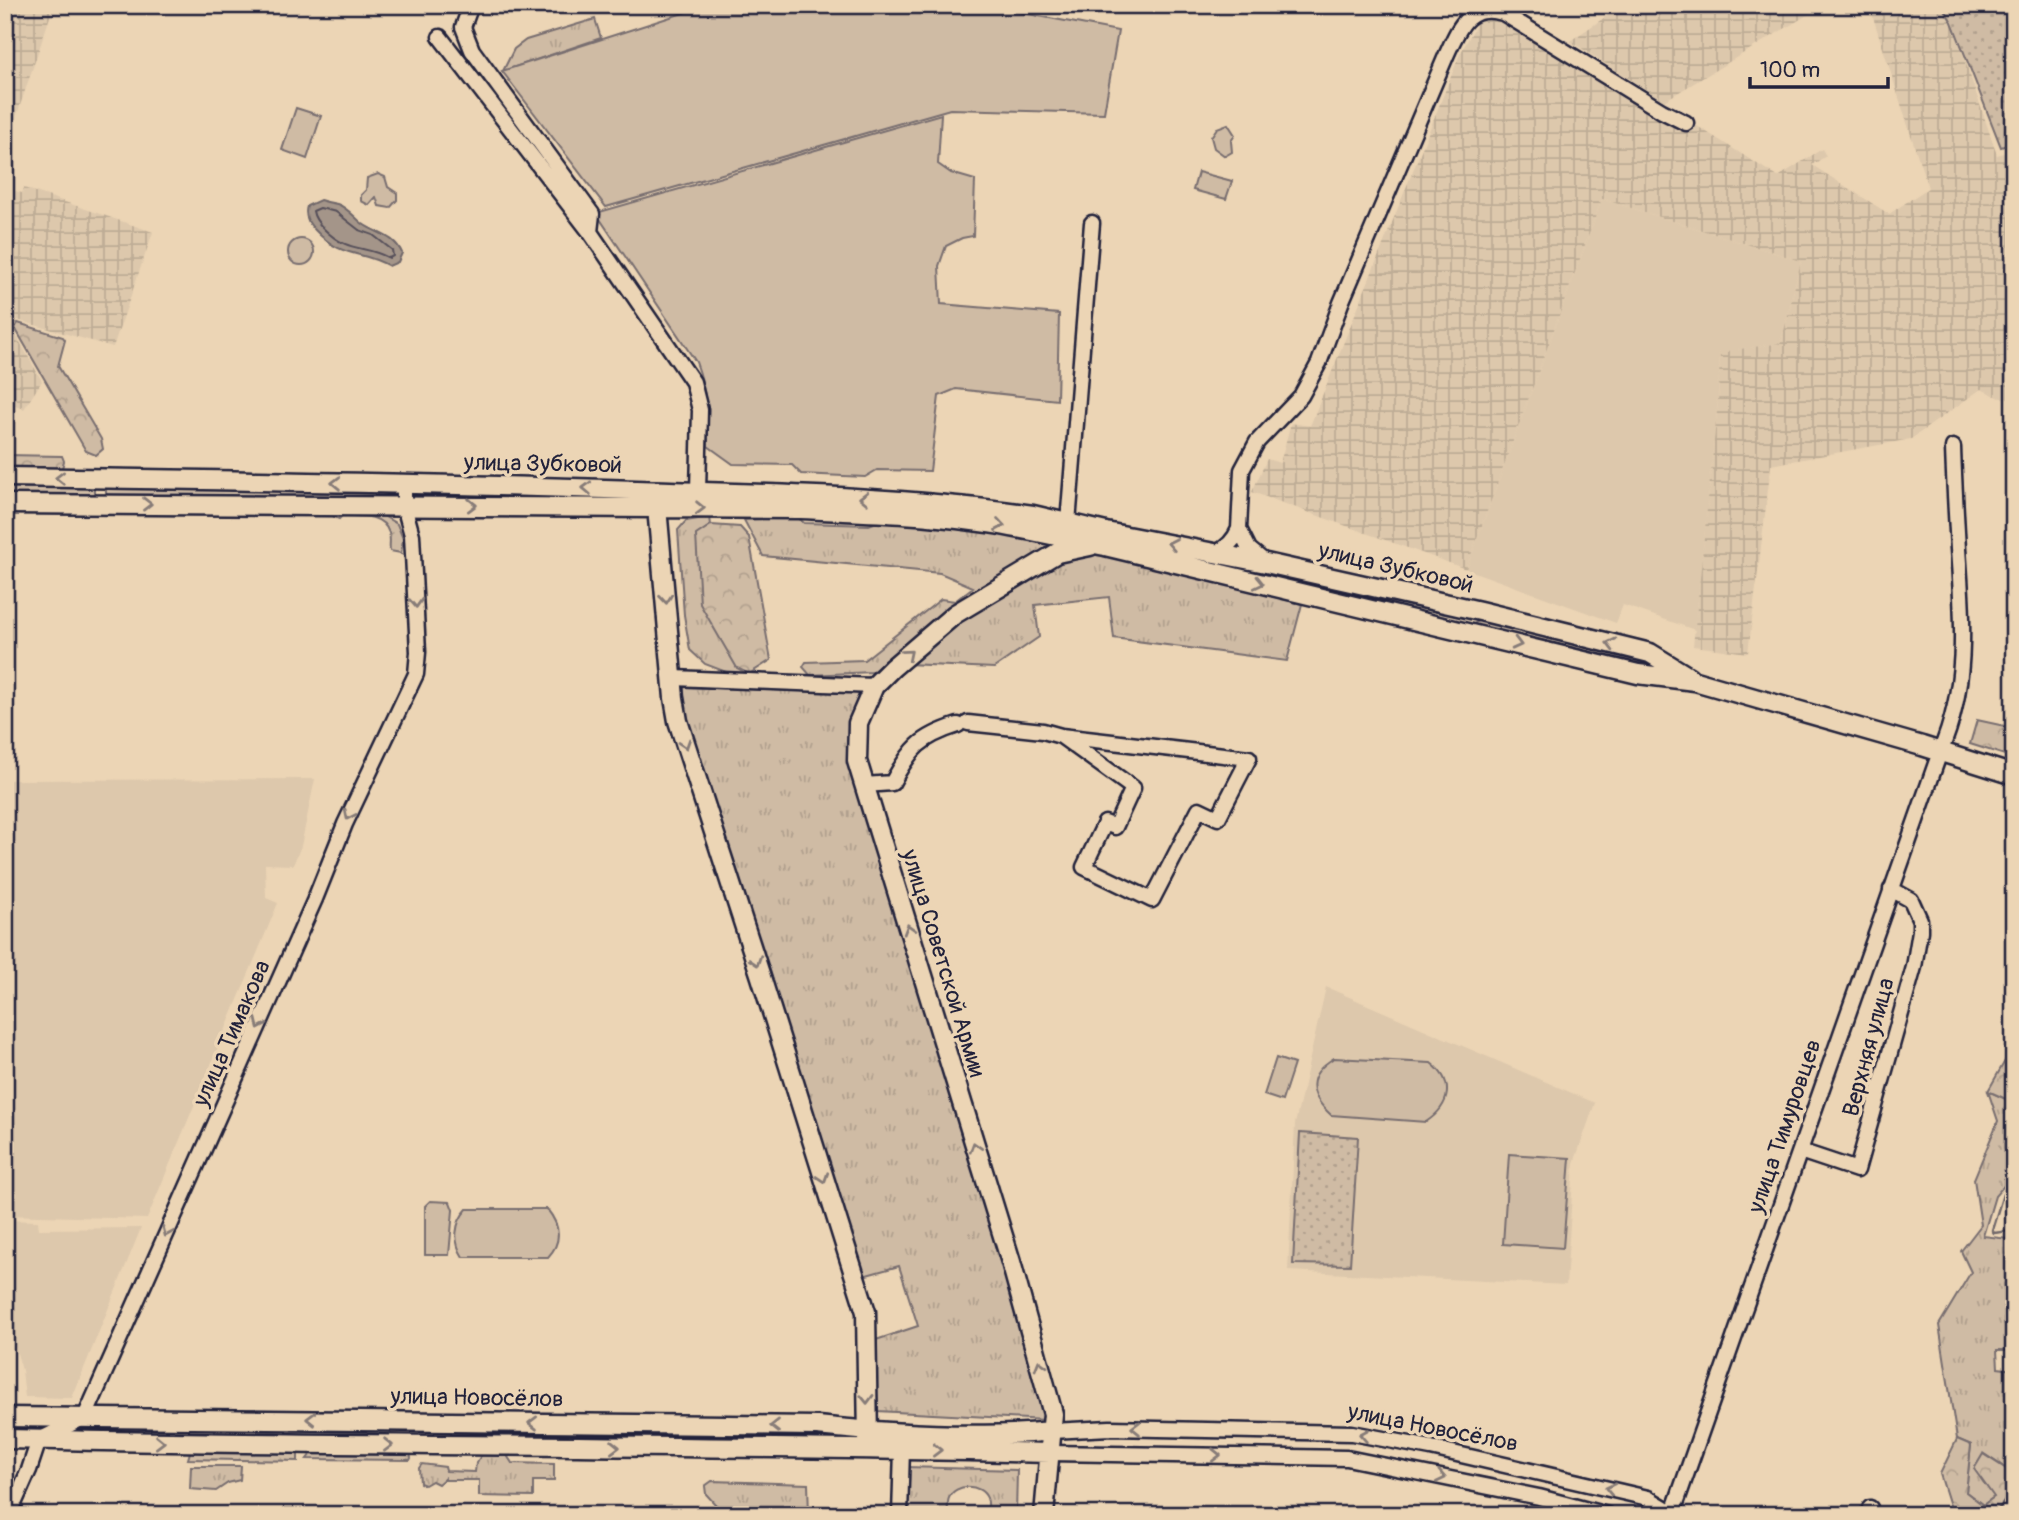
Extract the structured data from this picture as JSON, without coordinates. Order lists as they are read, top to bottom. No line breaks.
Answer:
{"streets":{"main road":["улица Зубковой","улица Советской Армии","улица Новосёлов"],"street":["улица Тимакова","Верхняя улица","улица Тимуровцев"]},"crossings":[["улица Зубковой","улица Советской Армии"],["улица Зубковой","улица Тимакова"],["улица Зубковой","улица Тимуровцев"],["улица Советской Армии","улица Новосёлов"],["улица Тимакова","улица Новосёлов"],["Верхняя улица","улица Тимуровцев"],["улица Тимуровцев","улица Новосёлов"]],"one_way":["улица Тимакова"],"scale_bar":"100 m"}
